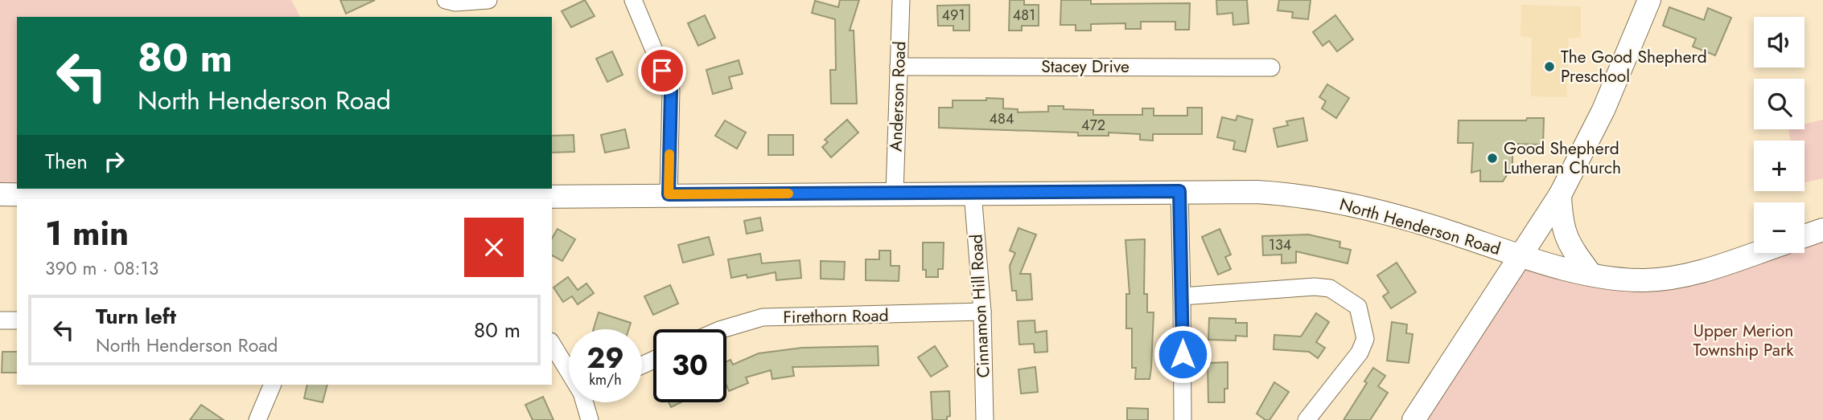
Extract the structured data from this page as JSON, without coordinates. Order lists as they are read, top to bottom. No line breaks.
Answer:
{"streets":{"street":["Stacey Drive","Anderson Road","North Henderson Road","Cinnamon Hill Road","Firethorn Road"]},"crossings":[["Stacey Drive","Anderson Road"],["Anderson Road","North Henderson Road"],["North Henderson Road","Cinnamon Hill Road"],["Cinnamon Hill Road","Firethorn Road"]],"parks":["Upper Merion Township Park"],"places":["The Good Shepherd Preschool","Good Shepherd Lutheran Church"],"house_numbers":["491","481","484","472","134"],"page":{"map_buttons":["+","−"],"turn":["80 m","North Henderson Road"],"then":"Then","heading":["1 min","390 m · 08:13"],"list":[{"name":"Turn left","note":"North Henderson Road","value":"80 m"}],"speed":"29 km/h","limit":"30"}}
